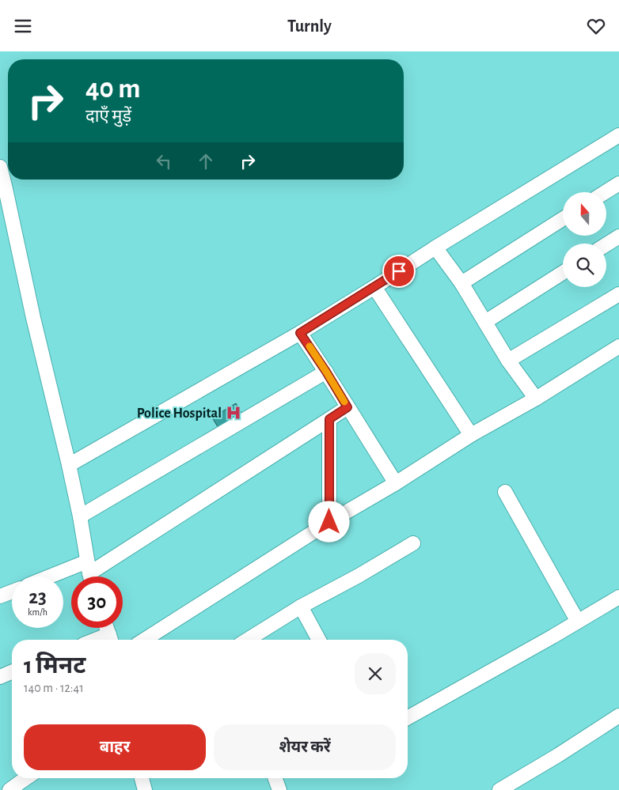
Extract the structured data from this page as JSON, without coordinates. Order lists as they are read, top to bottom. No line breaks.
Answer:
{"places":{"hospital":["Police Hospital"]},"north":"top","page":{"header":"Turnly","turn":["40 m","दाएँ मुड़ें"],"speed":"23 km/h","limit":"30","heading":["1 मिनट","140 m · 12:41"],"buttons":["बाहर","शेयर करें"]}}
